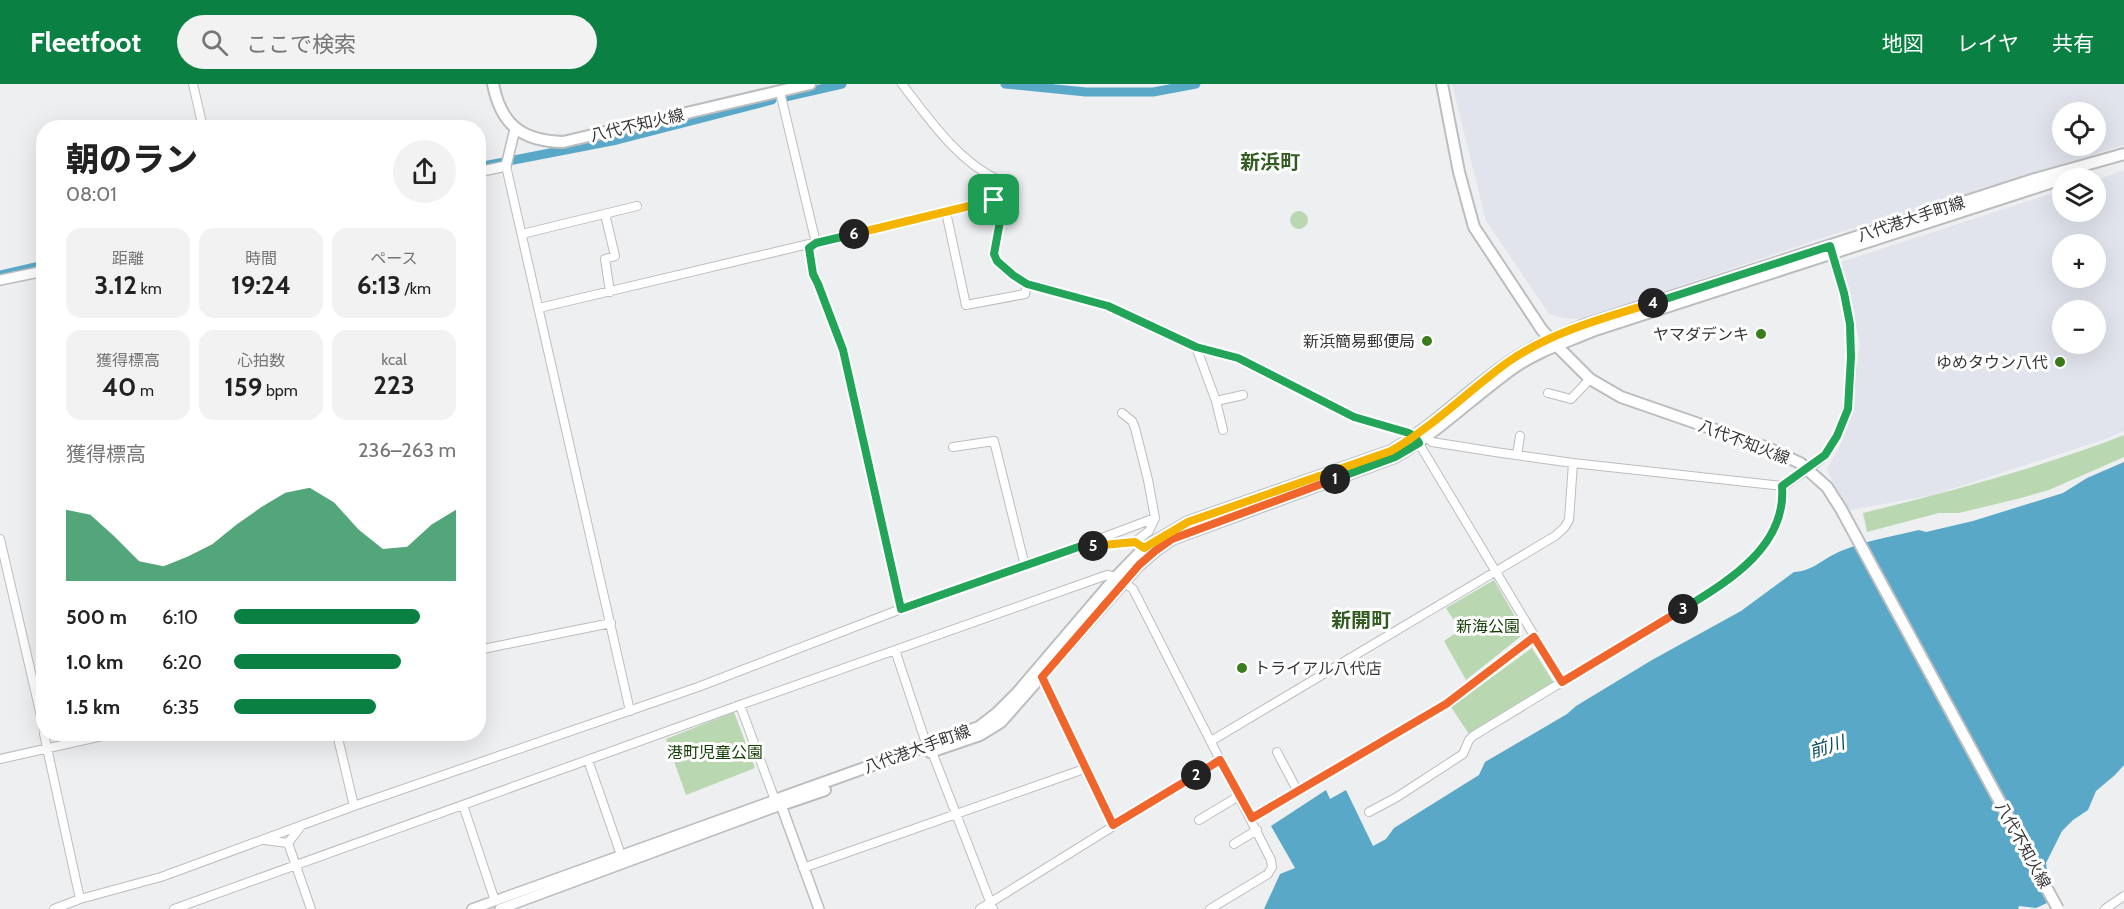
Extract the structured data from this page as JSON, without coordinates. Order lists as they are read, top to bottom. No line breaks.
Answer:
{"streets":{"main road":["八代不知火線","八代港大手町線"]},"crossings":[["八代不知火線","八代港大手町線"]],"districts":["新浜町","新開町"],"water":["前川"],"parks":["新海公園","港町児童公園"],"places":["ヤマダデンキ","新浜簡易郵便局","ゆめタウン八代","トライアル八代店"],"page":{"header":"Fleetfoot","search":"ここで検索","nav":["地図","レイヤ","共有"],"map_buttons":["+","−"],"heading":["朝のラン","08:01"],"pins":["6","4","1","5","3","2"],"stats":[["距離","3.12 km"],["時間","19:24"],["ペース","6:13 /km"],["獲得標高","40 m"],["心拍数","159 bpm"],["kcal","223"]],"chart":["獲得標高","236–263 m"],"list":[{"name":"500 m","note":"6:10"},{"name":"1.0 km","note":"6:20"},{"name":"1.5 km","note":"6:35"}]}}
